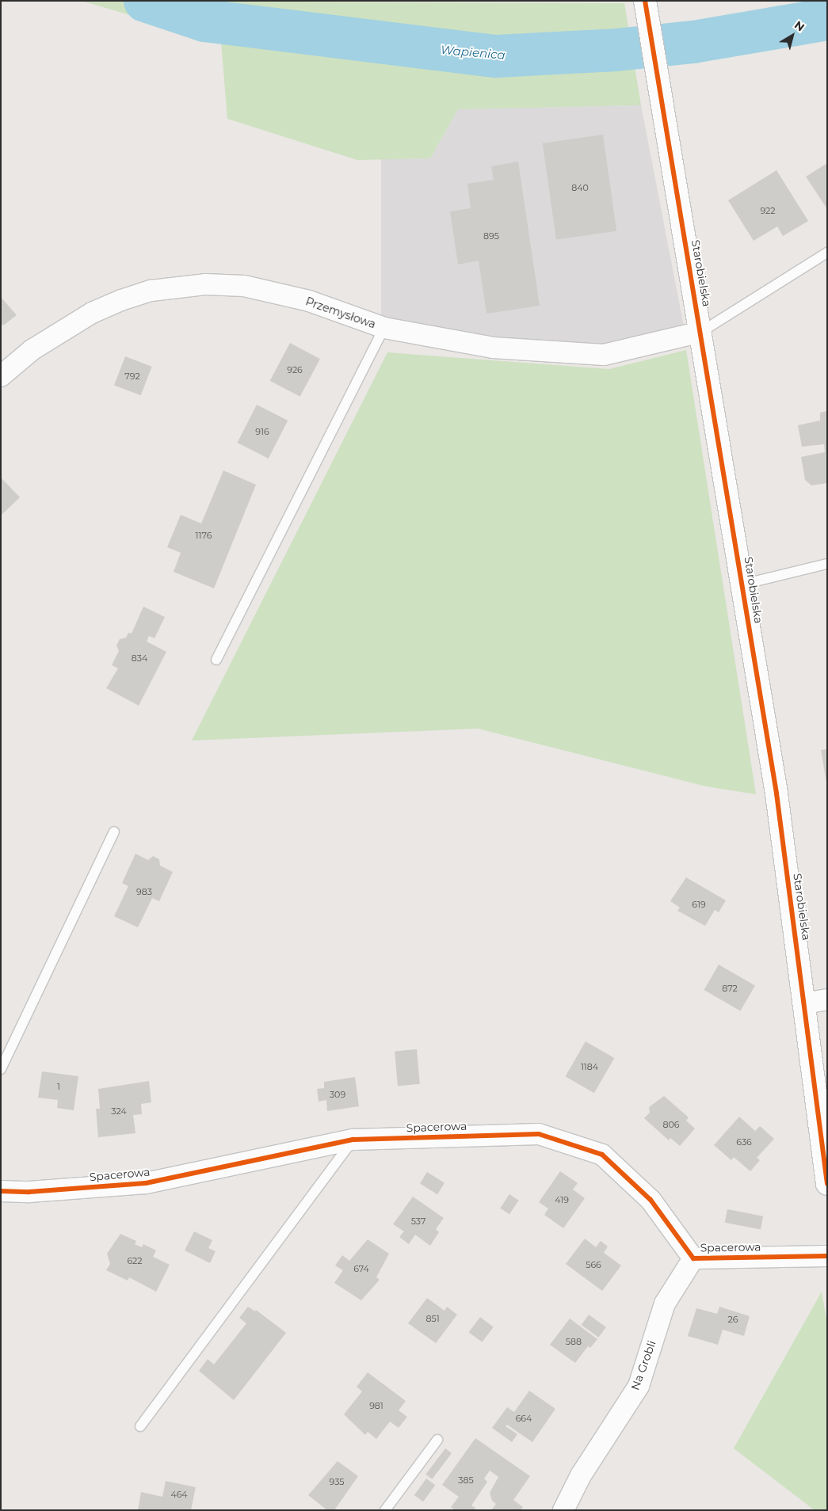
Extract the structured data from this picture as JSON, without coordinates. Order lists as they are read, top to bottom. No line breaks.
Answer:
{"streets":{"street":["Starobielska","Przemysłowa","Spacerowa","Na Grobli"]},"crossings":[["Starobielska","Przemysłowa"],["Spacerowa","Na Grobli"]],"water":["Wapienica"],"house_numbers":["840","922","895","926","792","916","1176","834","983","619","872","1184","1","309","324","806","636","419","537","622","566","674","851","26","588","981","664","385","935","464"],"north":"top right"}
